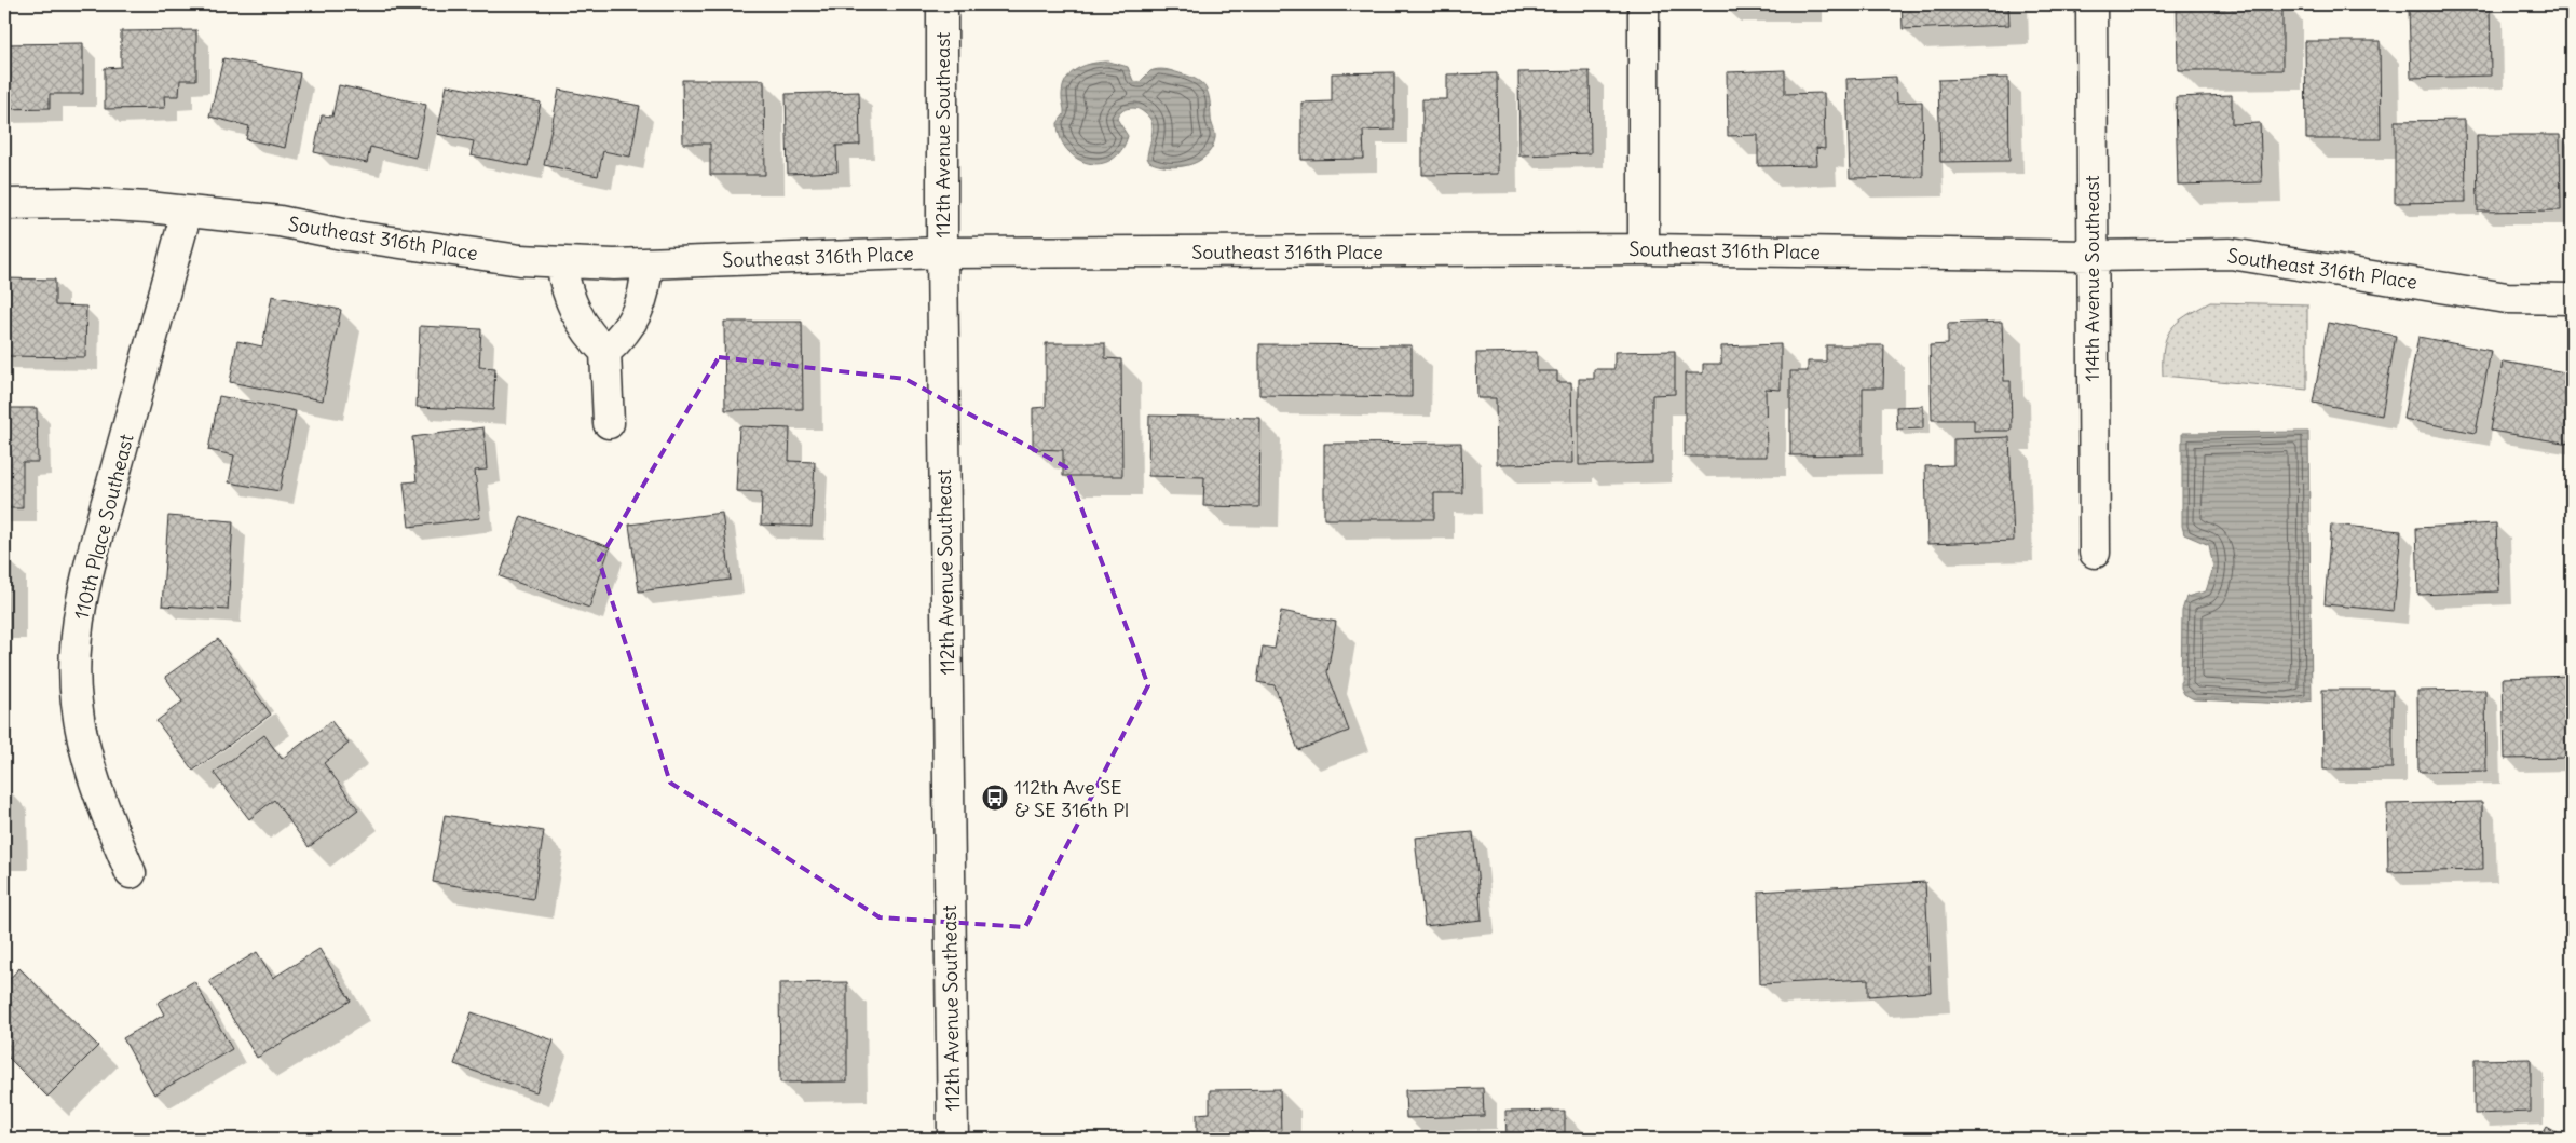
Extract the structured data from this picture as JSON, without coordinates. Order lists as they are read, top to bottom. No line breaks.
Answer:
{"streets":{"street":["112th Avenue Southeast","Southeast 316th Place","114th Avenue Southeast","110th Place Southeast"]},"crossings":[["112th Avenue Southeast","Southeast 316th Place"],["Southeast 316th Place","114th Avenue Southeast"],["Southeast 316th Place","110th Place Southeast"]],"places":{"bus stop":["112th Ave SE & SE 316th Pl"]}}
